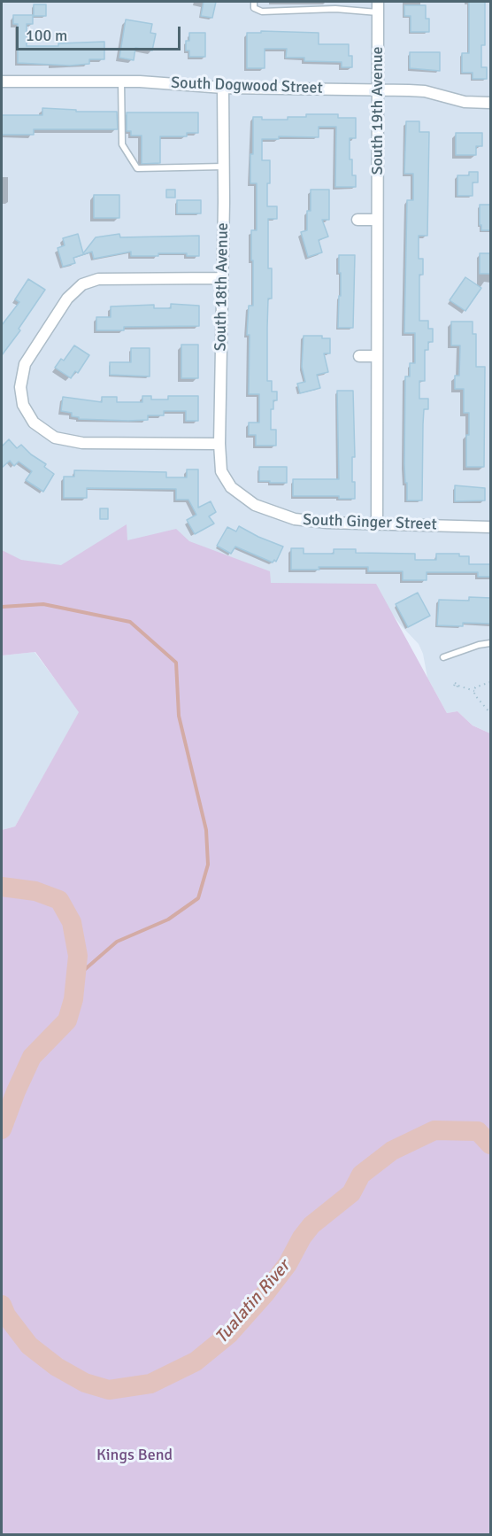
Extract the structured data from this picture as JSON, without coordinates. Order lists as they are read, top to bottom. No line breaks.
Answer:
{"streets":{"street":["South Dogwood Street","South 19th Avenue","South 18th Avenue","South Ginger Street"]},"crossings":[["South Dogwood Street","South 19th Avenue"],["South Dogwood Street","South 18th Avenue"],["South 19th Avenue","South Ginger Street"],["South 18th Avenue","South Ginger Street"]],"water":["Tualatin River"],"parks":["Kings Bend"],"scale_bar":"100 m"}
